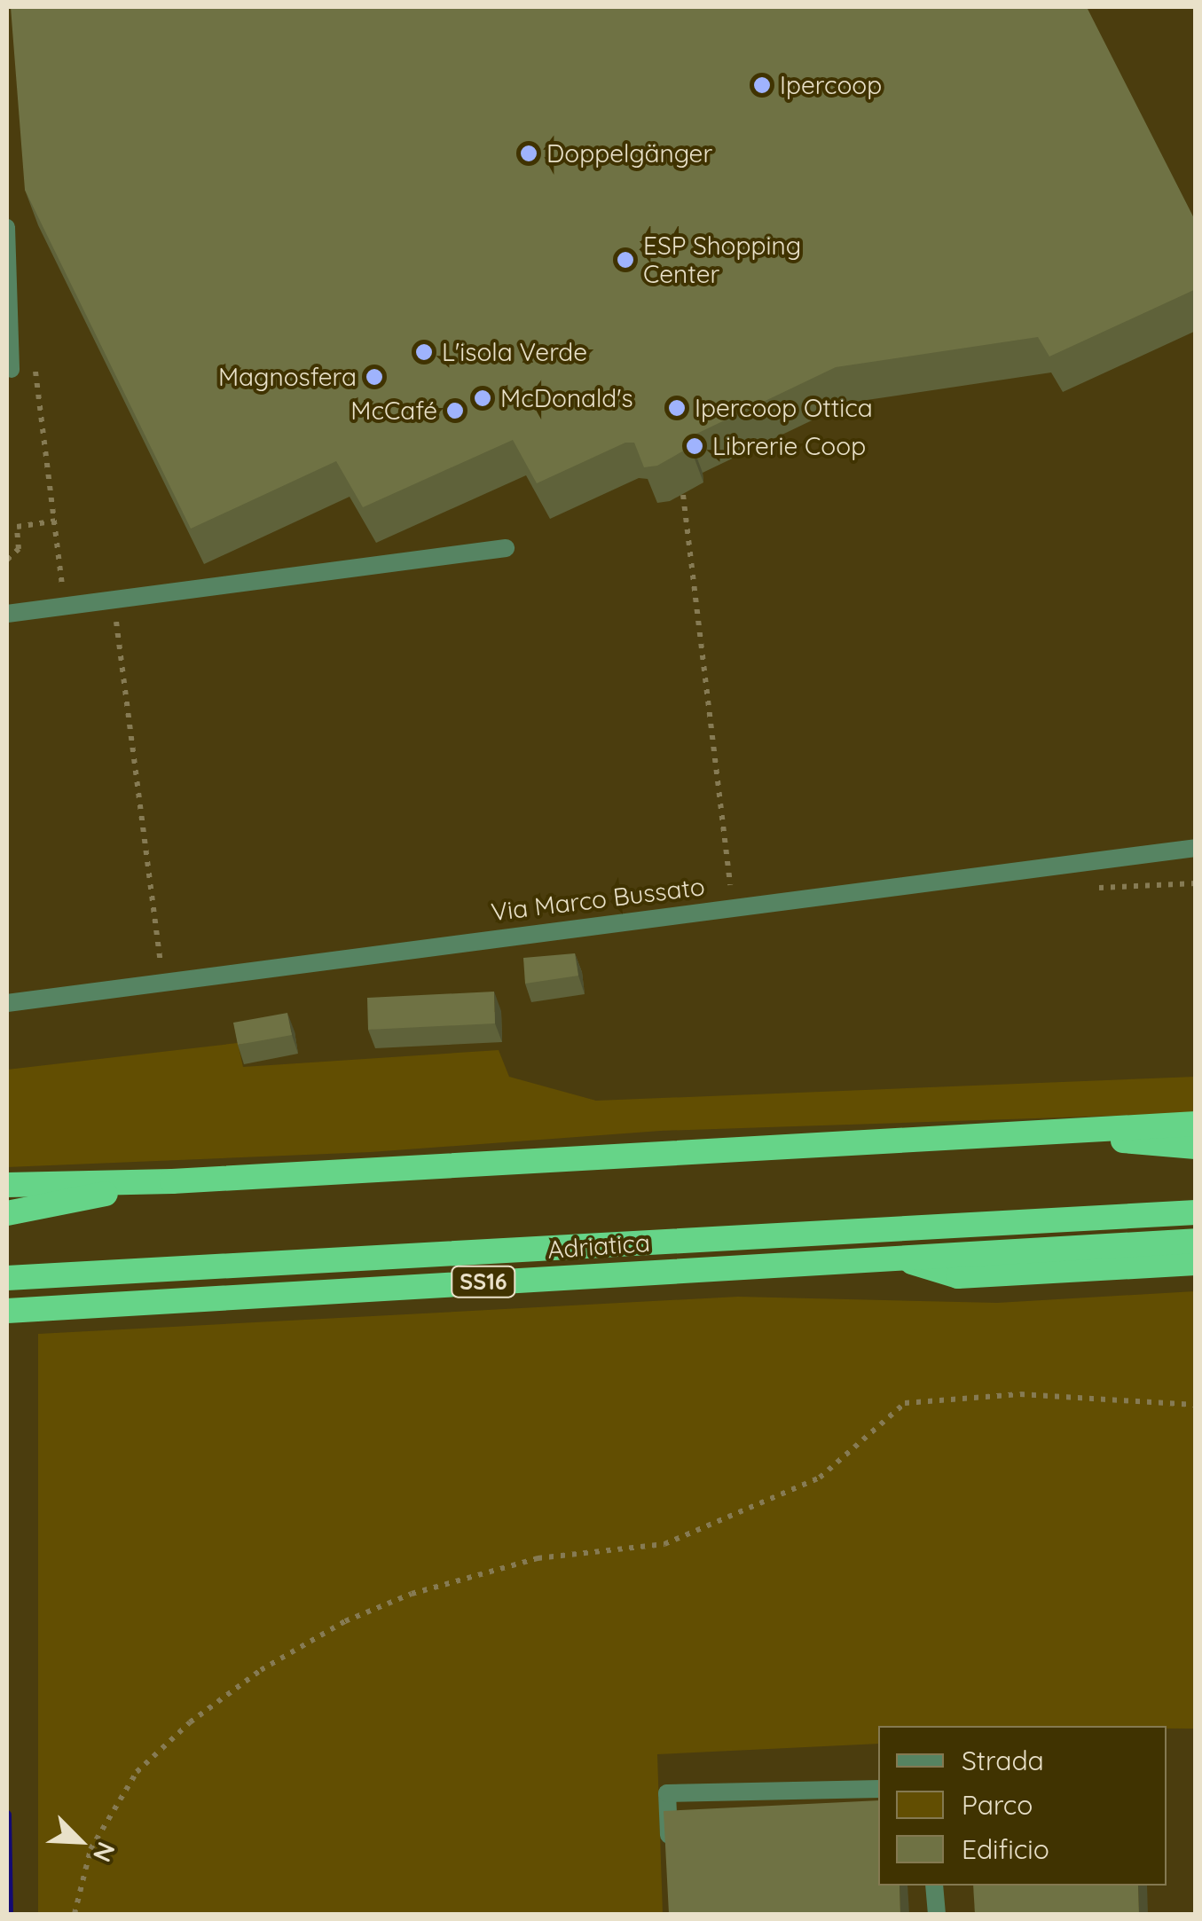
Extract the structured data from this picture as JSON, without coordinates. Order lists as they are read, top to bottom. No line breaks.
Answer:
{"streets":{"highway":["Adriatica","SS16"],"street":["Via Marco Bussato"]},"crossings":[["Adriatica","SS16"]],"places":["Ipercoop","Doppelgänger","ESP Shopping Center","L'isola Verde","Magnosfera","McDonald's","Ipercoop Ottica","McCafé","Librerie Coop"],"legend":["Strada","Parco","Edificio"],"north":"bottom right"}
